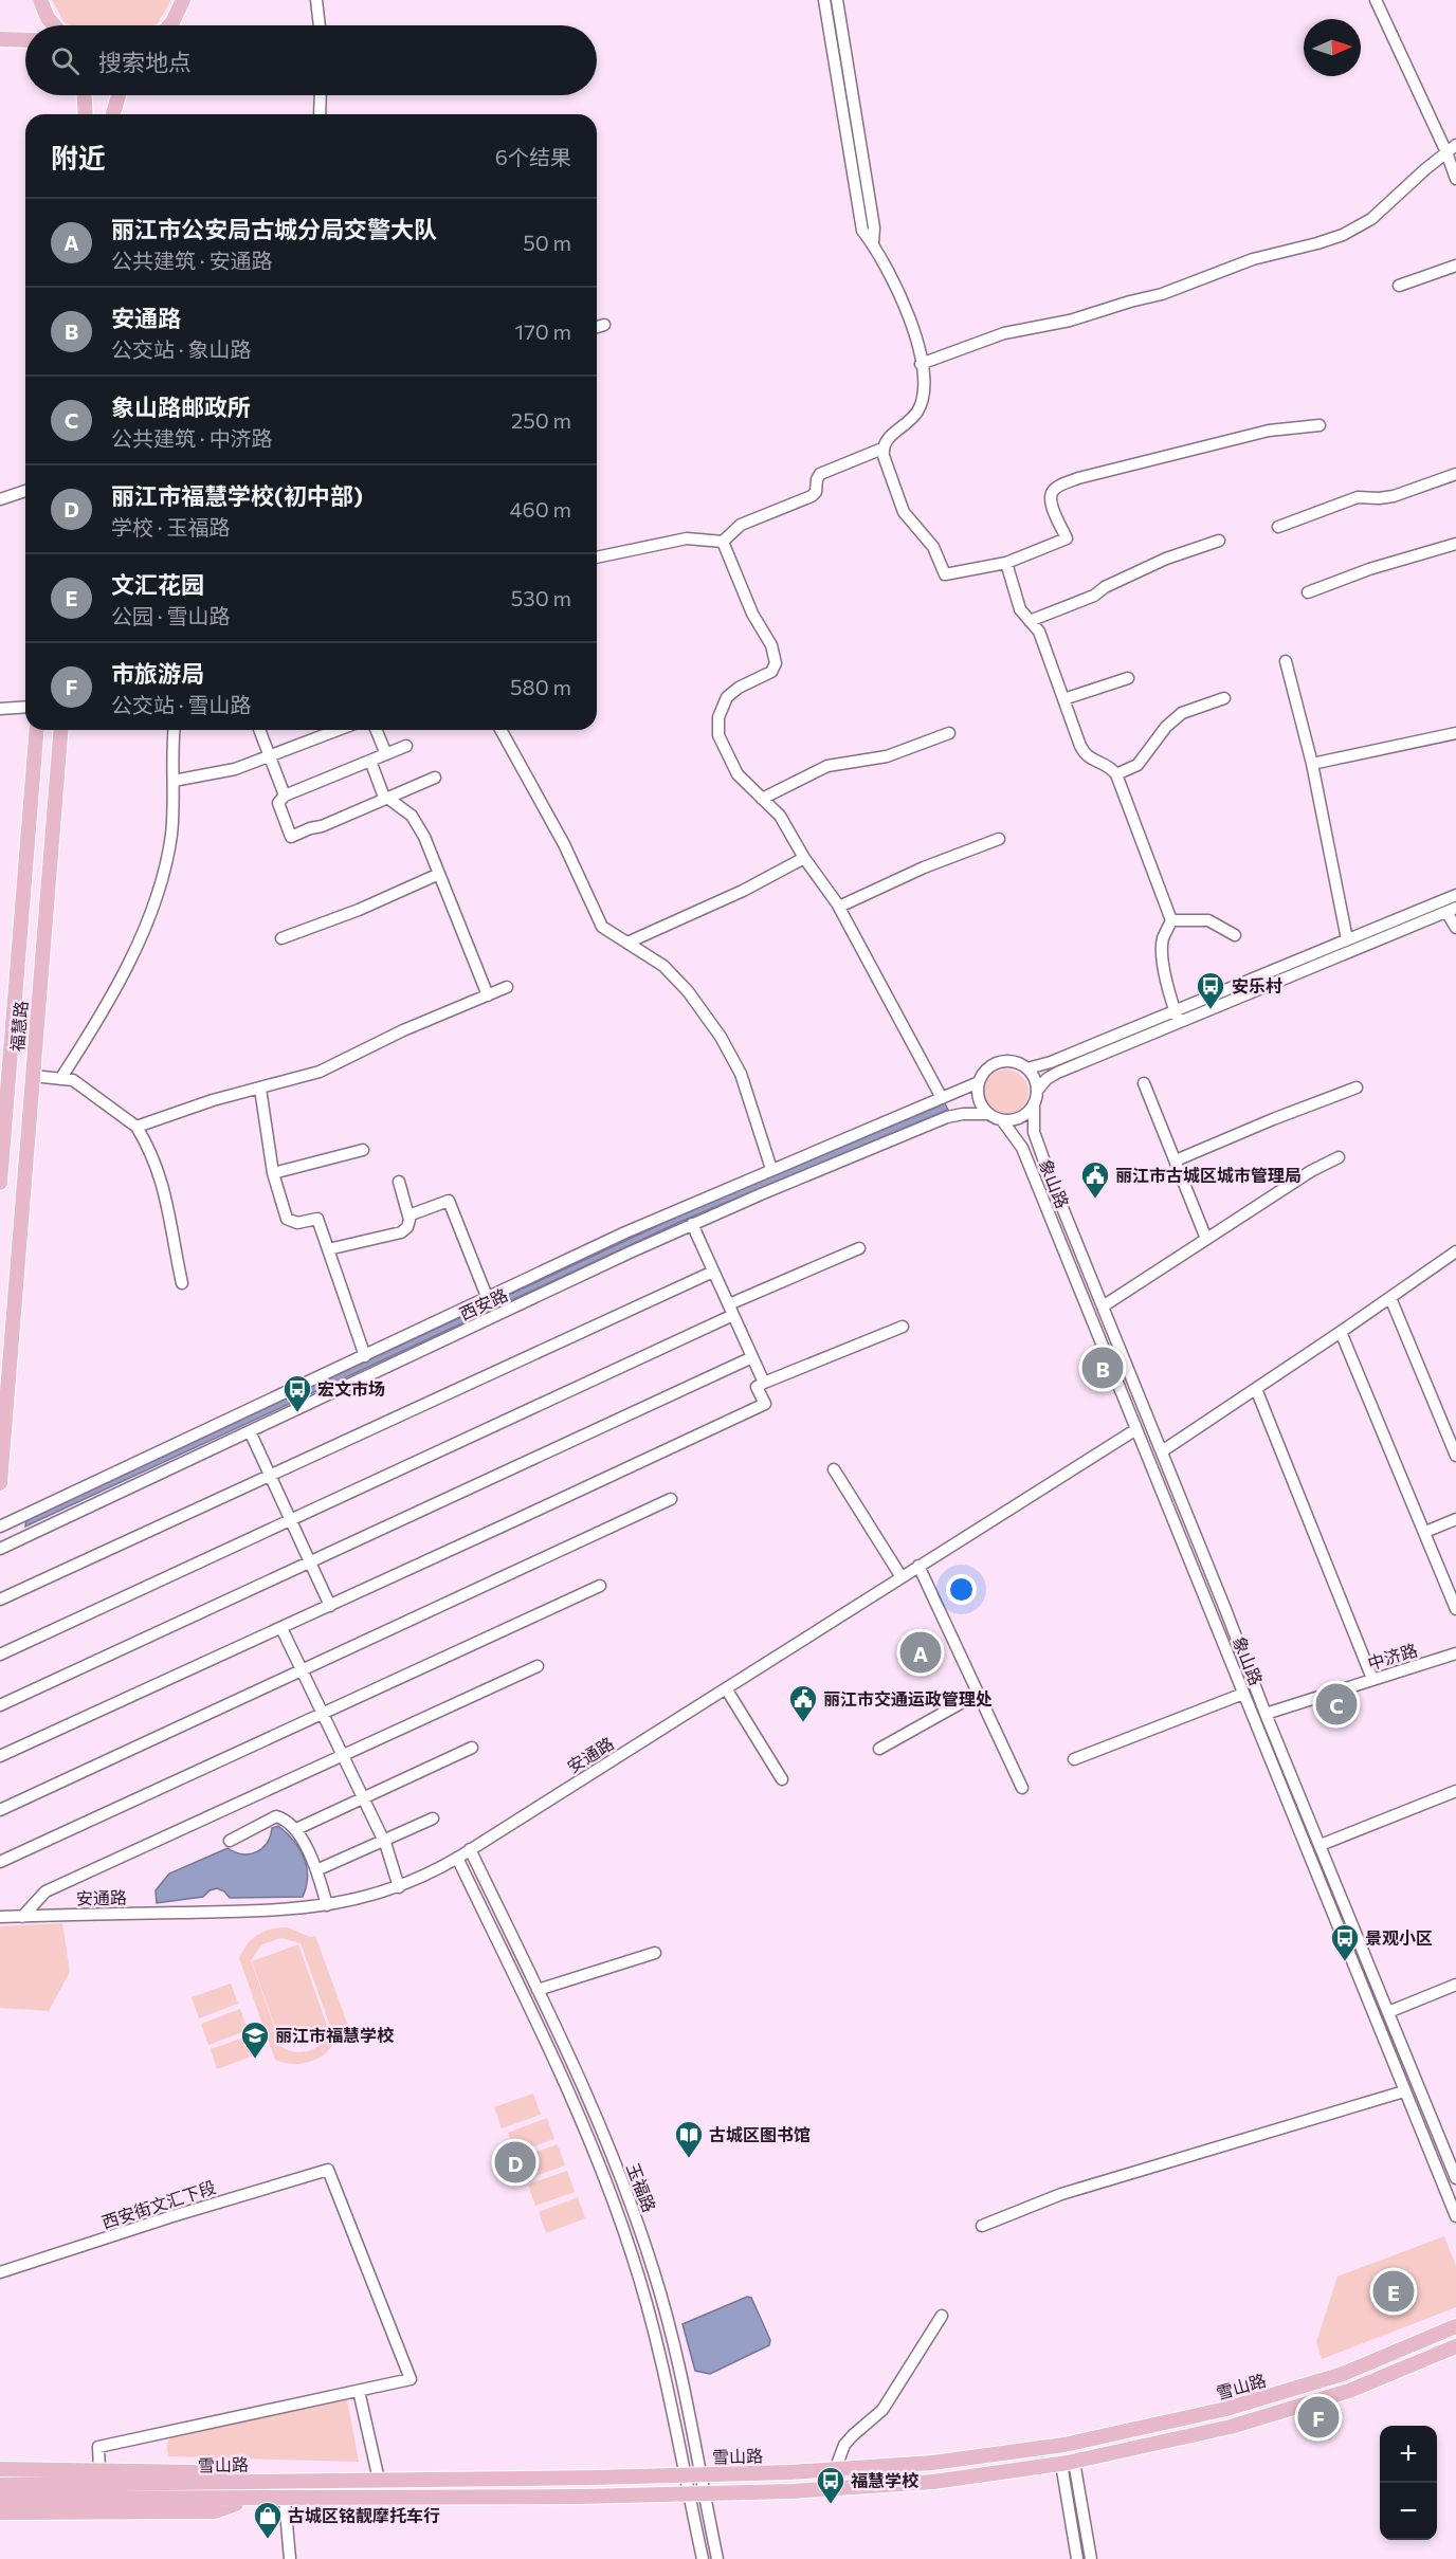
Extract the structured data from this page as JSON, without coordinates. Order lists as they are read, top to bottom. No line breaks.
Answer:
{"streets":{"main road":["福慧路","雪山路"],"street":["象山路","西安路","中济路","安通路","玉福路","西安街文汇下段"]},"crossings":[["象山路","西安路"],["象山路","中济路"],["象山路","安通路"],["安通路","玉福路"],["玉福路","雪山路"]],"places":{"bus stop":["安乐村","宏文市场","景观小区","福慧学校"],"public building":["丽江市古城区城市管理局","丽江市交通运政管理处"],"school or university":["丽江市福慧学校"],"library":["古城区图书馆"],"shop":["古城区铭靓摩托车行"]},"north":"right","page":{"search":"搜索地点","heading":["附近","6个结果"],"list":[{"mark":"A","name":"丽江市公安局古城分局交警大队","note":"公共建筑 · 安通路","value":"50 m"},{"mark":"B","name":"安通路","note":"公交站 · 象山路","value":"170 m"},{"mark":"C","name":"象山路邮政所","note":"公共建筑 · 中济路","value":"250 m"},{"mark":"D","name":"丽江市福慧学校(初中部)","note":"学校 · 玉福路","value":"460 m"},{"mark":"E","name":"文汇花园","note":"公园 · 雪山路","value":"530 m"},{"mark":"F","name":"市旅游局","note":"公交站 · 雪山路","value":"580 m"}],"pins":["B","A","C","D","E","F"],"map_buttons":["+","−"]}}
